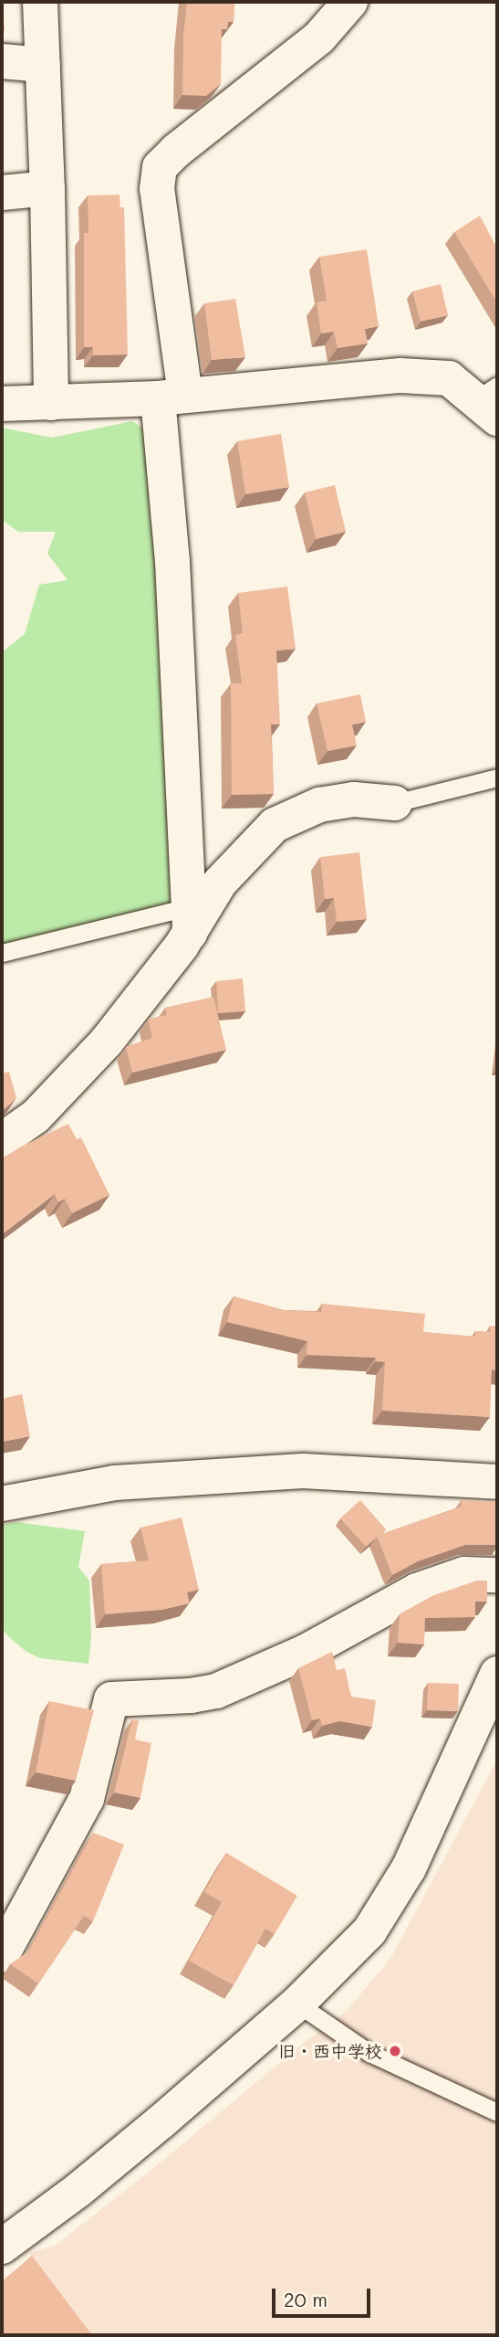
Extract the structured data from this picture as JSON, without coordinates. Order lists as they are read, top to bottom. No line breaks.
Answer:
{"places":["旧・西中学校"],"scale_bar":"20 m"}
